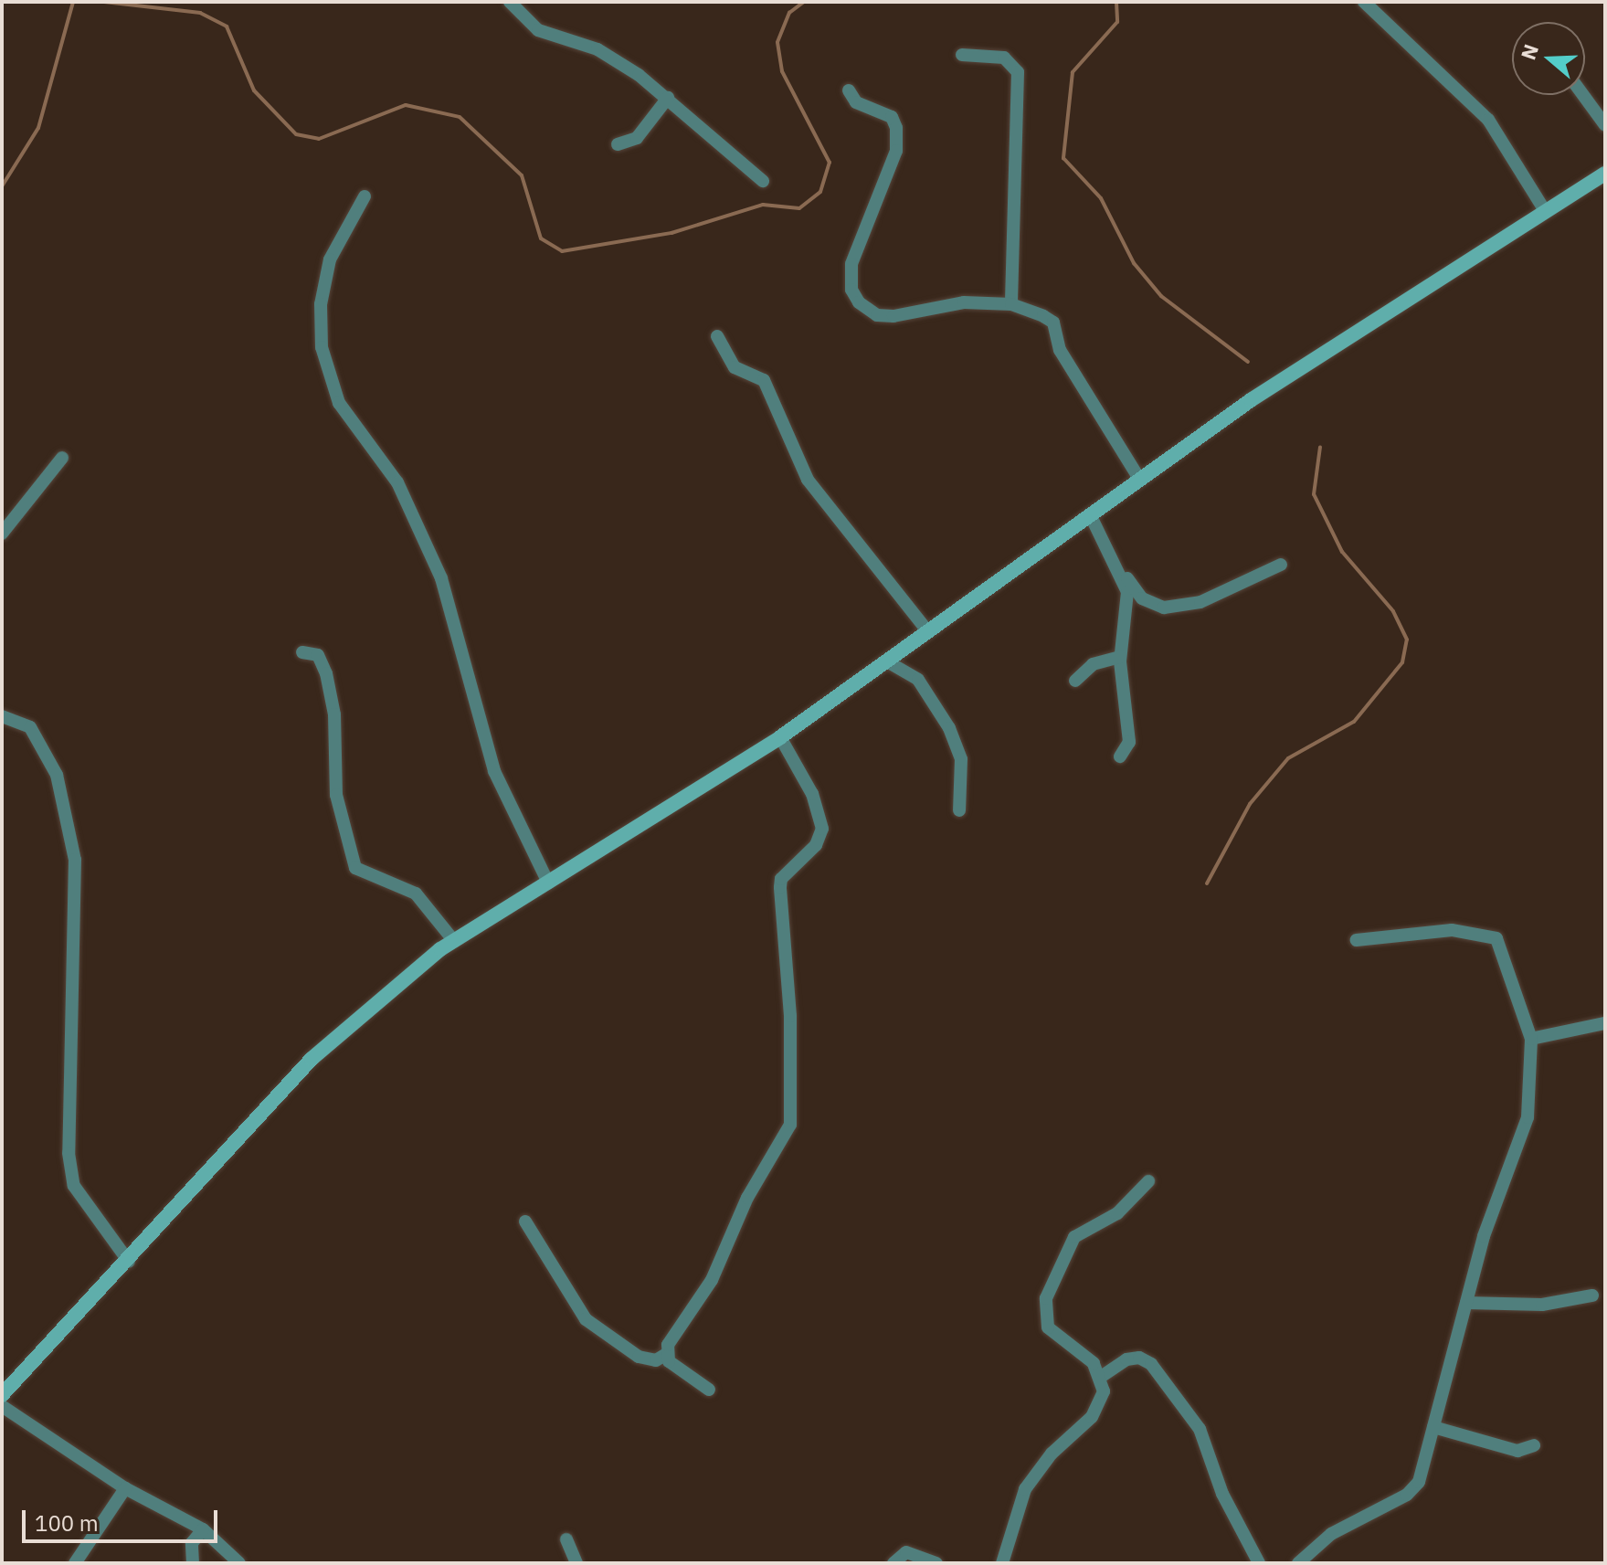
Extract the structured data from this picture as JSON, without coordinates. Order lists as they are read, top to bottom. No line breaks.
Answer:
{"scale_bar":"100 m","north":"left"}
